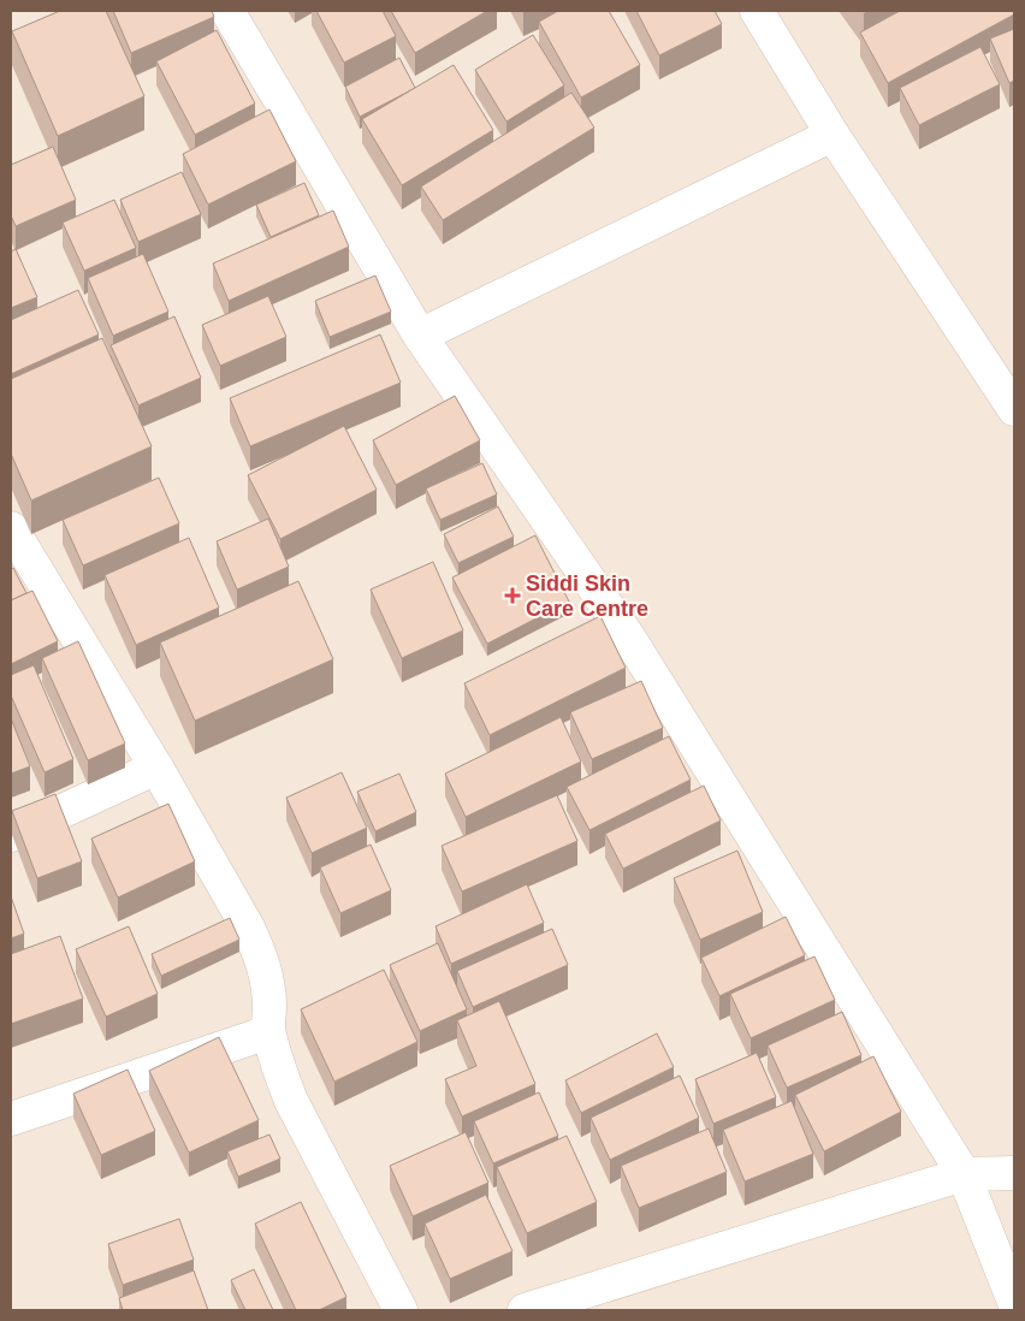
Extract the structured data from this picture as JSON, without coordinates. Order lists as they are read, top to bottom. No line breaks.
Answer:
{"places":{"health":["Siddi Skin Care Centre"]}}
